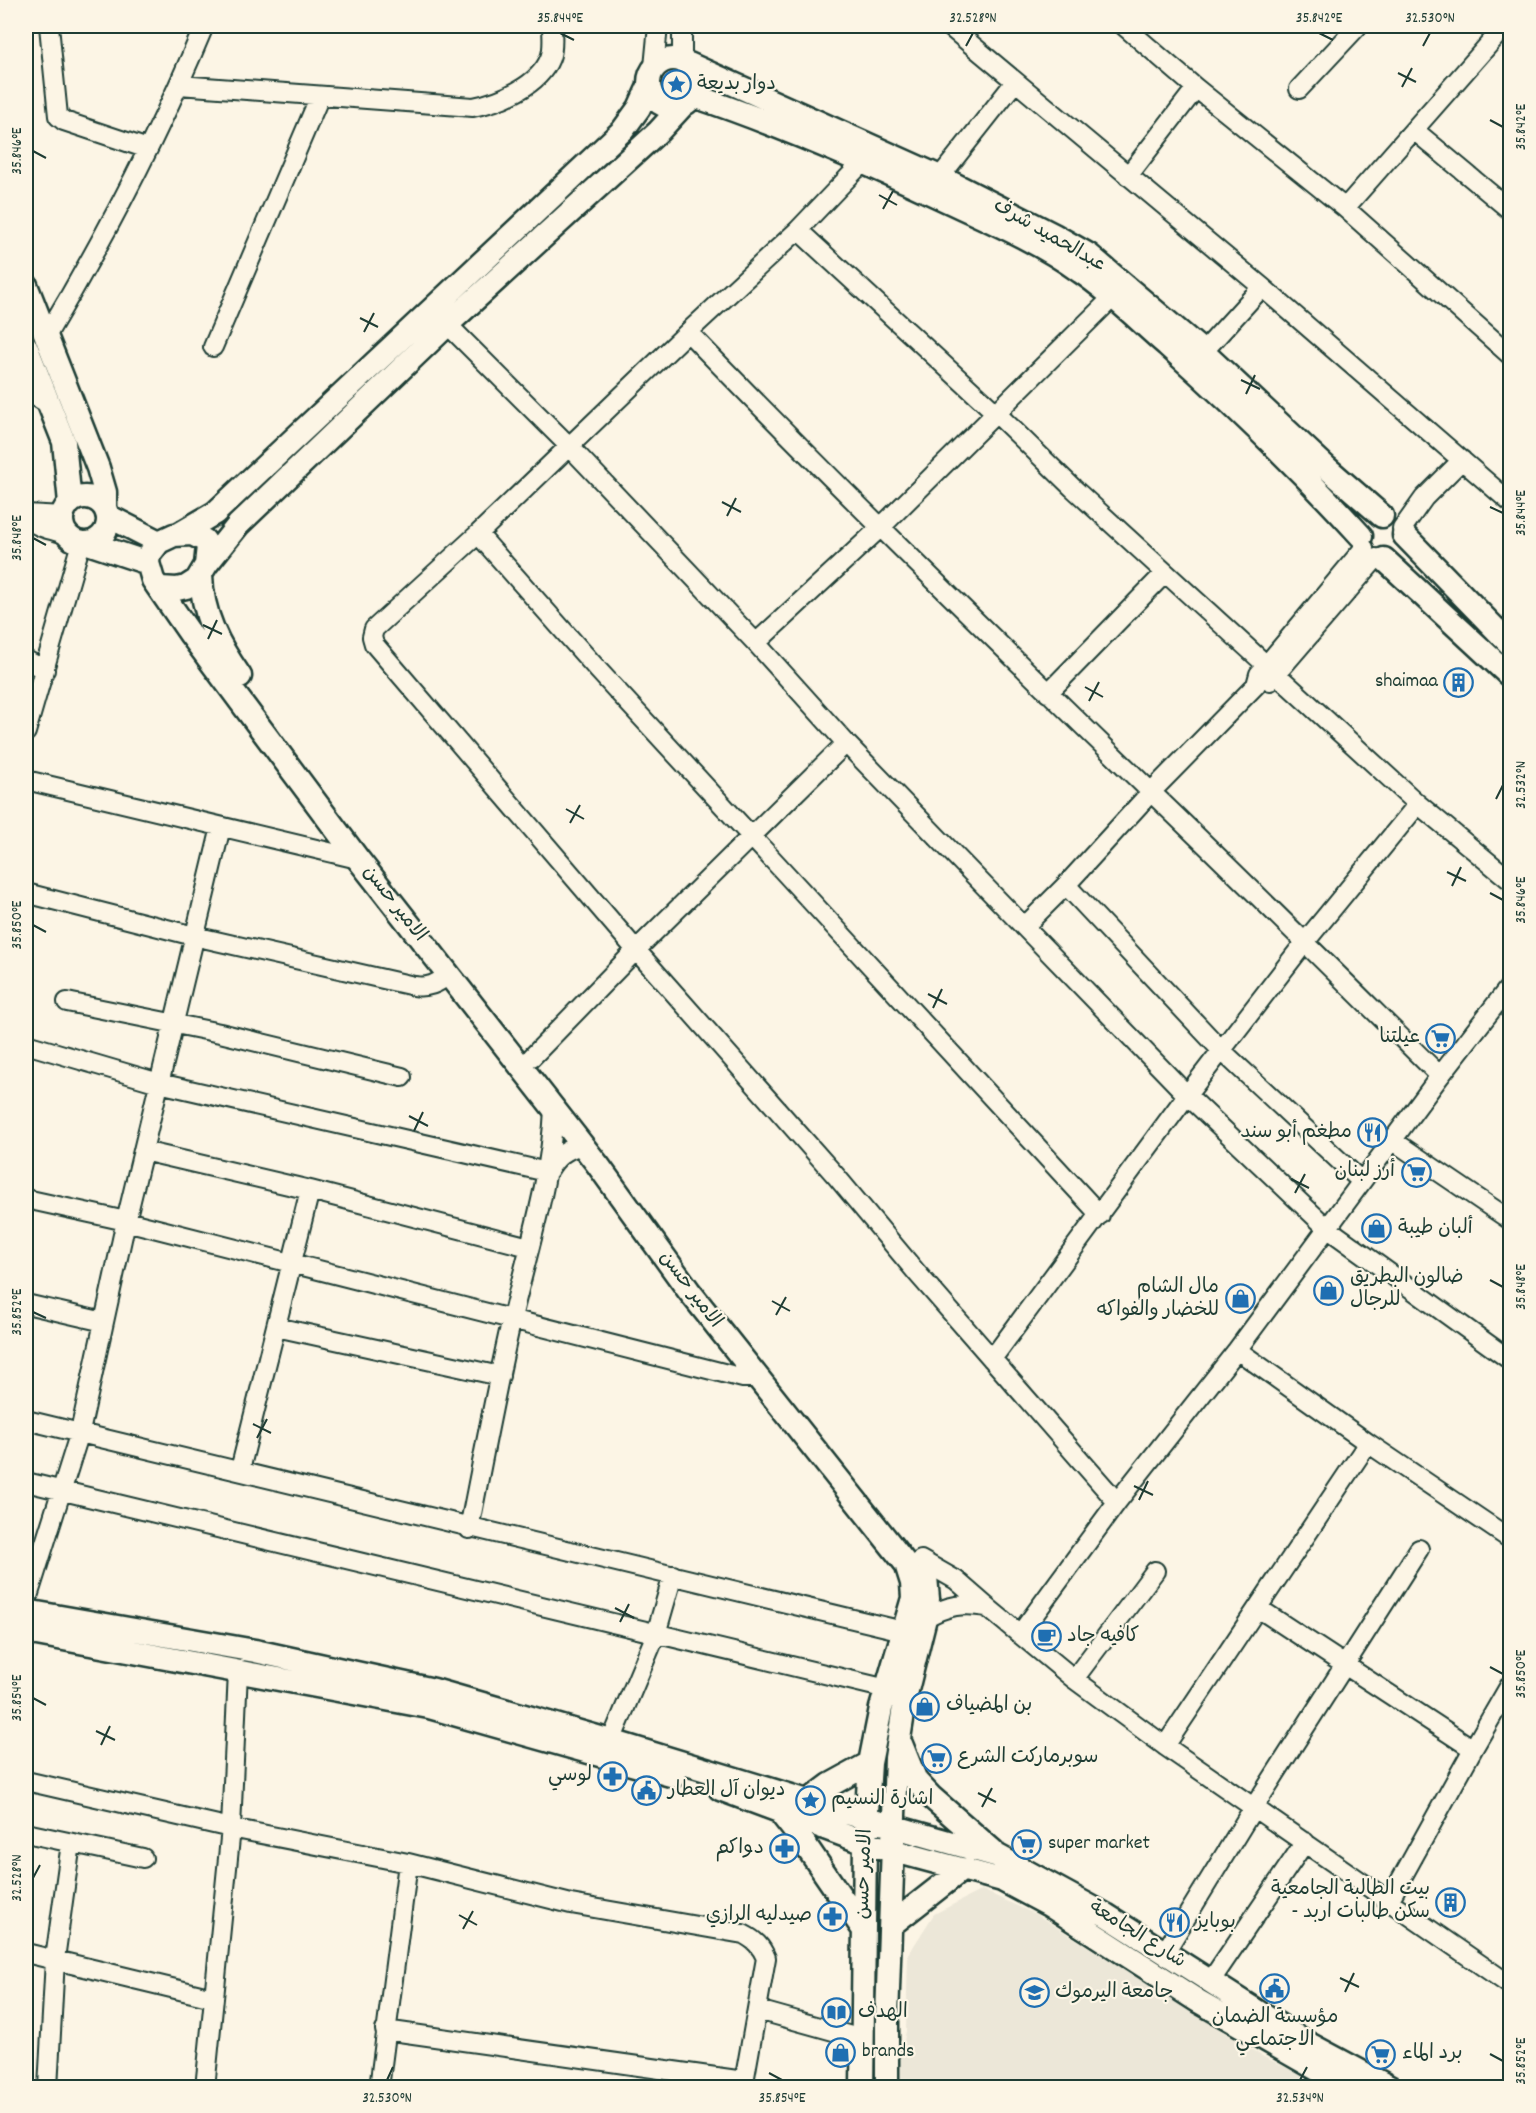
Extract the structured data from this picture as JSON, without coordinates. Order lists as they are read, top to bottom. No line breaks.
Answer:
{"streets":{"main road":["عبدالحميد شرف","الامير حسن","شارع الجامعة"]},"crossings":[["الامير حسن","شارع الجامعة"]],"places":{"place":["دوار بديعة","اشارة النسيم"],"building":["shaimaa","بيت الطالبة الجامعية - سكن طالبات اربد"],"supermarket":["عيلتنا","أرز لبنان","سوبرماركت الشرع","super market","برد الماء"],"restaurant":["مطغم أبو سند","بوبايز"],"shop":["ألبان طيبة","ضالون البطريق للرجال","مال الشام للخضار والفواكه","بن المضياف","brands"],"cafe":["كافيه جاد"],"pharmacy":["لوسي","دواكم","صيدليه الرازي"],"public building":["ديوان آل العطار","مؤسسة الضمان الاجتماعي"],"school or university":["جامعة اليرموك"],"library":["الهدف"]},"coordinates":["35.844°E","32.528°N","35.842°E","32.530°N","35.846°E","35.848°E","32.532°N","35.850°E","35.852°E","35.854°E","32.534°N"]}
